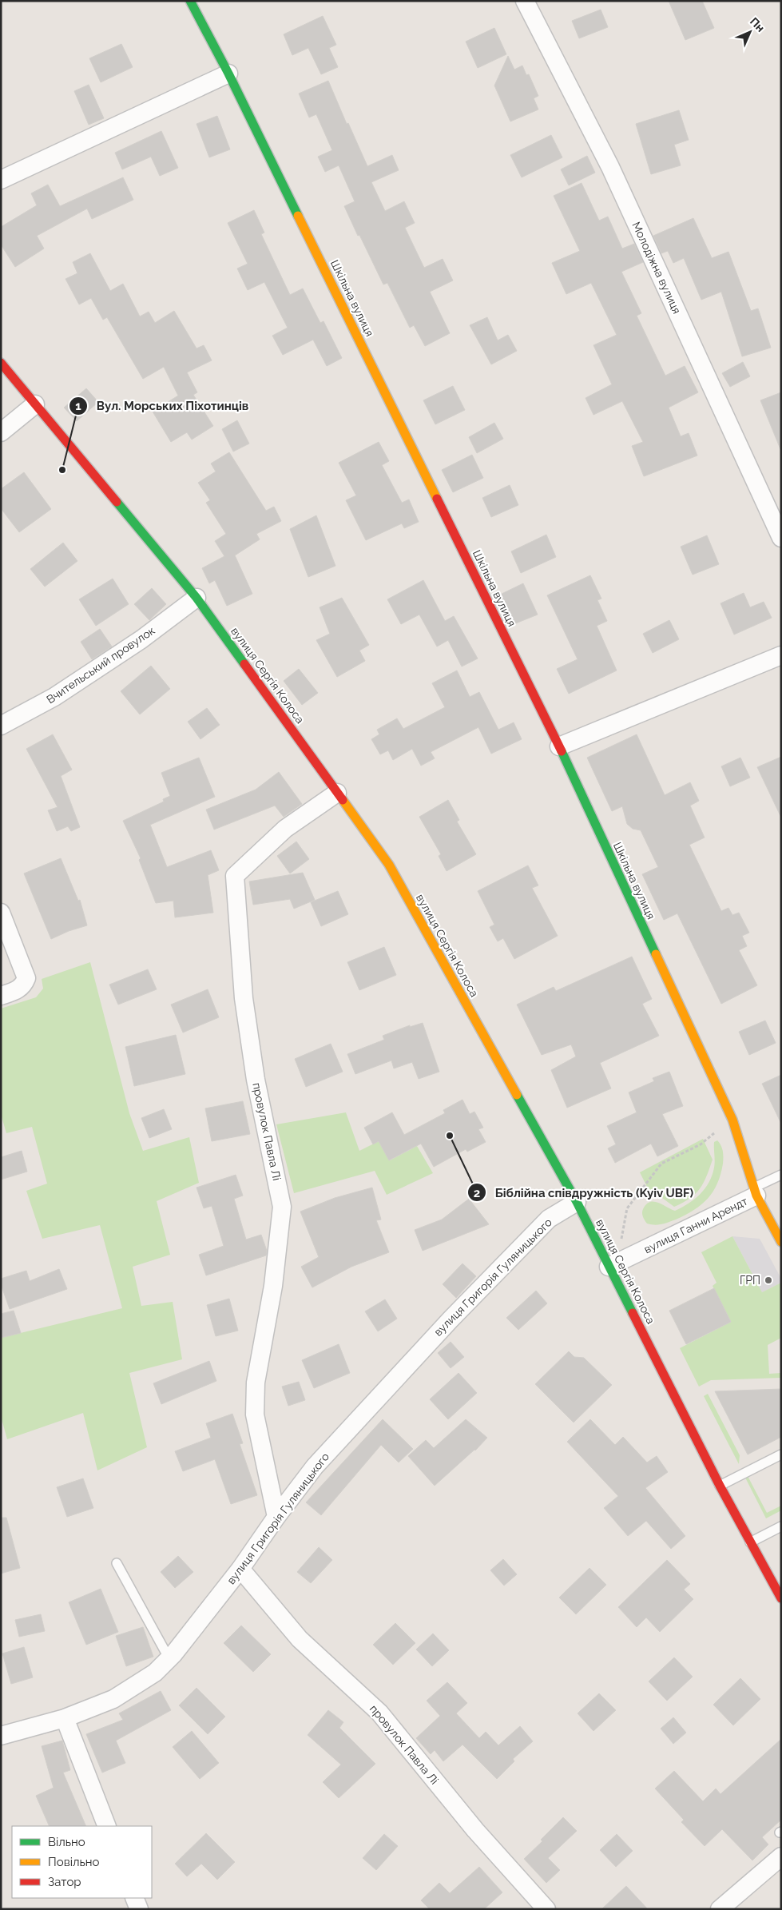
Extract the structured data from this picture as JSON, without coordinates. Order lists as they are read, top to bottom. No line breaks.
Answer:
{"streets":{"street":["Молодіжна вулиця","Шкільна вулиця","Вчительський провулок","вулиця Сергія Колоса","провулок Павла Лі","вулиця Ганни Арендт","вулиця Григорія Гуляницького"]},"crossings":[["Шкільна вулиця","вулиця Ганни Арендт"],["Вчительський провулок","вулиця Сергія Колоса"],["вулиця Сергія Колоса","провулок Павла Лі"],["вулиця Сергія Колоса","вулиця Ганни Арендт"],["вулиця Сергія Колоса","вулиця Григорія Гуляницького"],["провулок Павла Лі","вулиця Григорія Гуляницького"]],"places":["Вул. Морських Піхотинців","Біблійна співдружність (Kyiv UBF)","ГРП"],"legend":["Вільно","Повільно","Затор"],"north":"top right"}
